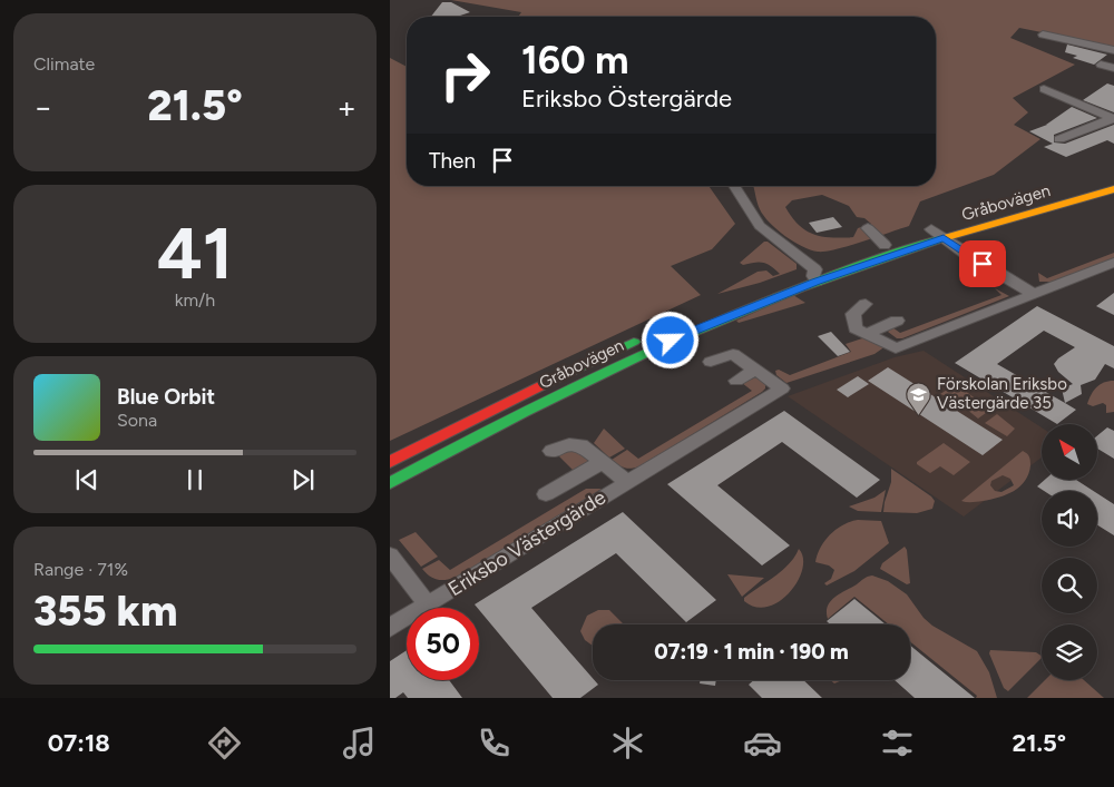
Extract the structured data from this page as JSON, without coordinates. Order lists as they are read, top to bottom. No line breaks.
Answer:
{"streets":{"main road":["Gråbovägen"],"street":["Eriksbo Västergärde"]},"places":{"school or university":["Förskolan Eriksbo Västergärde 35"]},"north":"top left","page":{"tile":["Climate",["41","km/h"],["Range · 71%","355 km"]],"turn":["160 m","Eriksbo Östergärde"],"heat":["−","21.5°","+"],"then":"Then","song":["Blue Orbit","Sona"],"limit":"50","trip":"07:19 · 1 min · 190 m","tabs":["07:18","21.5°"]}}
